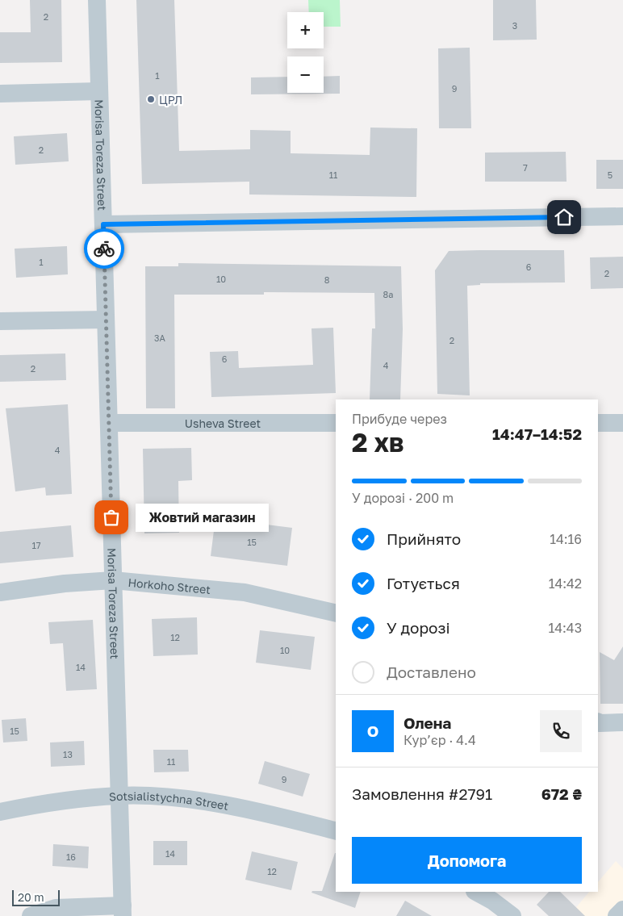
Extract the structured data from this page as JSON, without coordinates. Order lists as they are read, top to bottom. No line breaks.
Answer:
{"streets":{"street":["Morisa Toreza Street","Usheva Street","Horkoho Street","Sotsialistychna Street"]},"crossings":[["Morisa Toreza Street","Usheva Street"],["Morisa Toreza Street","Horkoho Street"],["Morisa Toreza Street","Sotsialistychna Street"]],"places":["ЦРЛ","Жовтий магазин"],"house_numbers":["2","3","1","9","2","7","11","5","1","6","2","10","8","8а","3А","2","6","4","2","4","15","17","12","10","14","15","13","11","9","14","16","12"],"scale_bar":"20 m","page":{"map_buttons":["+","−"],"heading":["2 хв","Прибуде через","14:47–14:52"],"panel":["Олена","Кур’єр · 4.4","Замовлення #2791","672 ₴"],"bar":"У дорозі · 200 m","bubble":"Жовтий магазин","list":[["Прийнято","14:16"],["Готується","14:42"],["У дорозі","14:43"],"Доставлено"],"round":"О","buttons":"Допомога","scale":"20 m"}}
